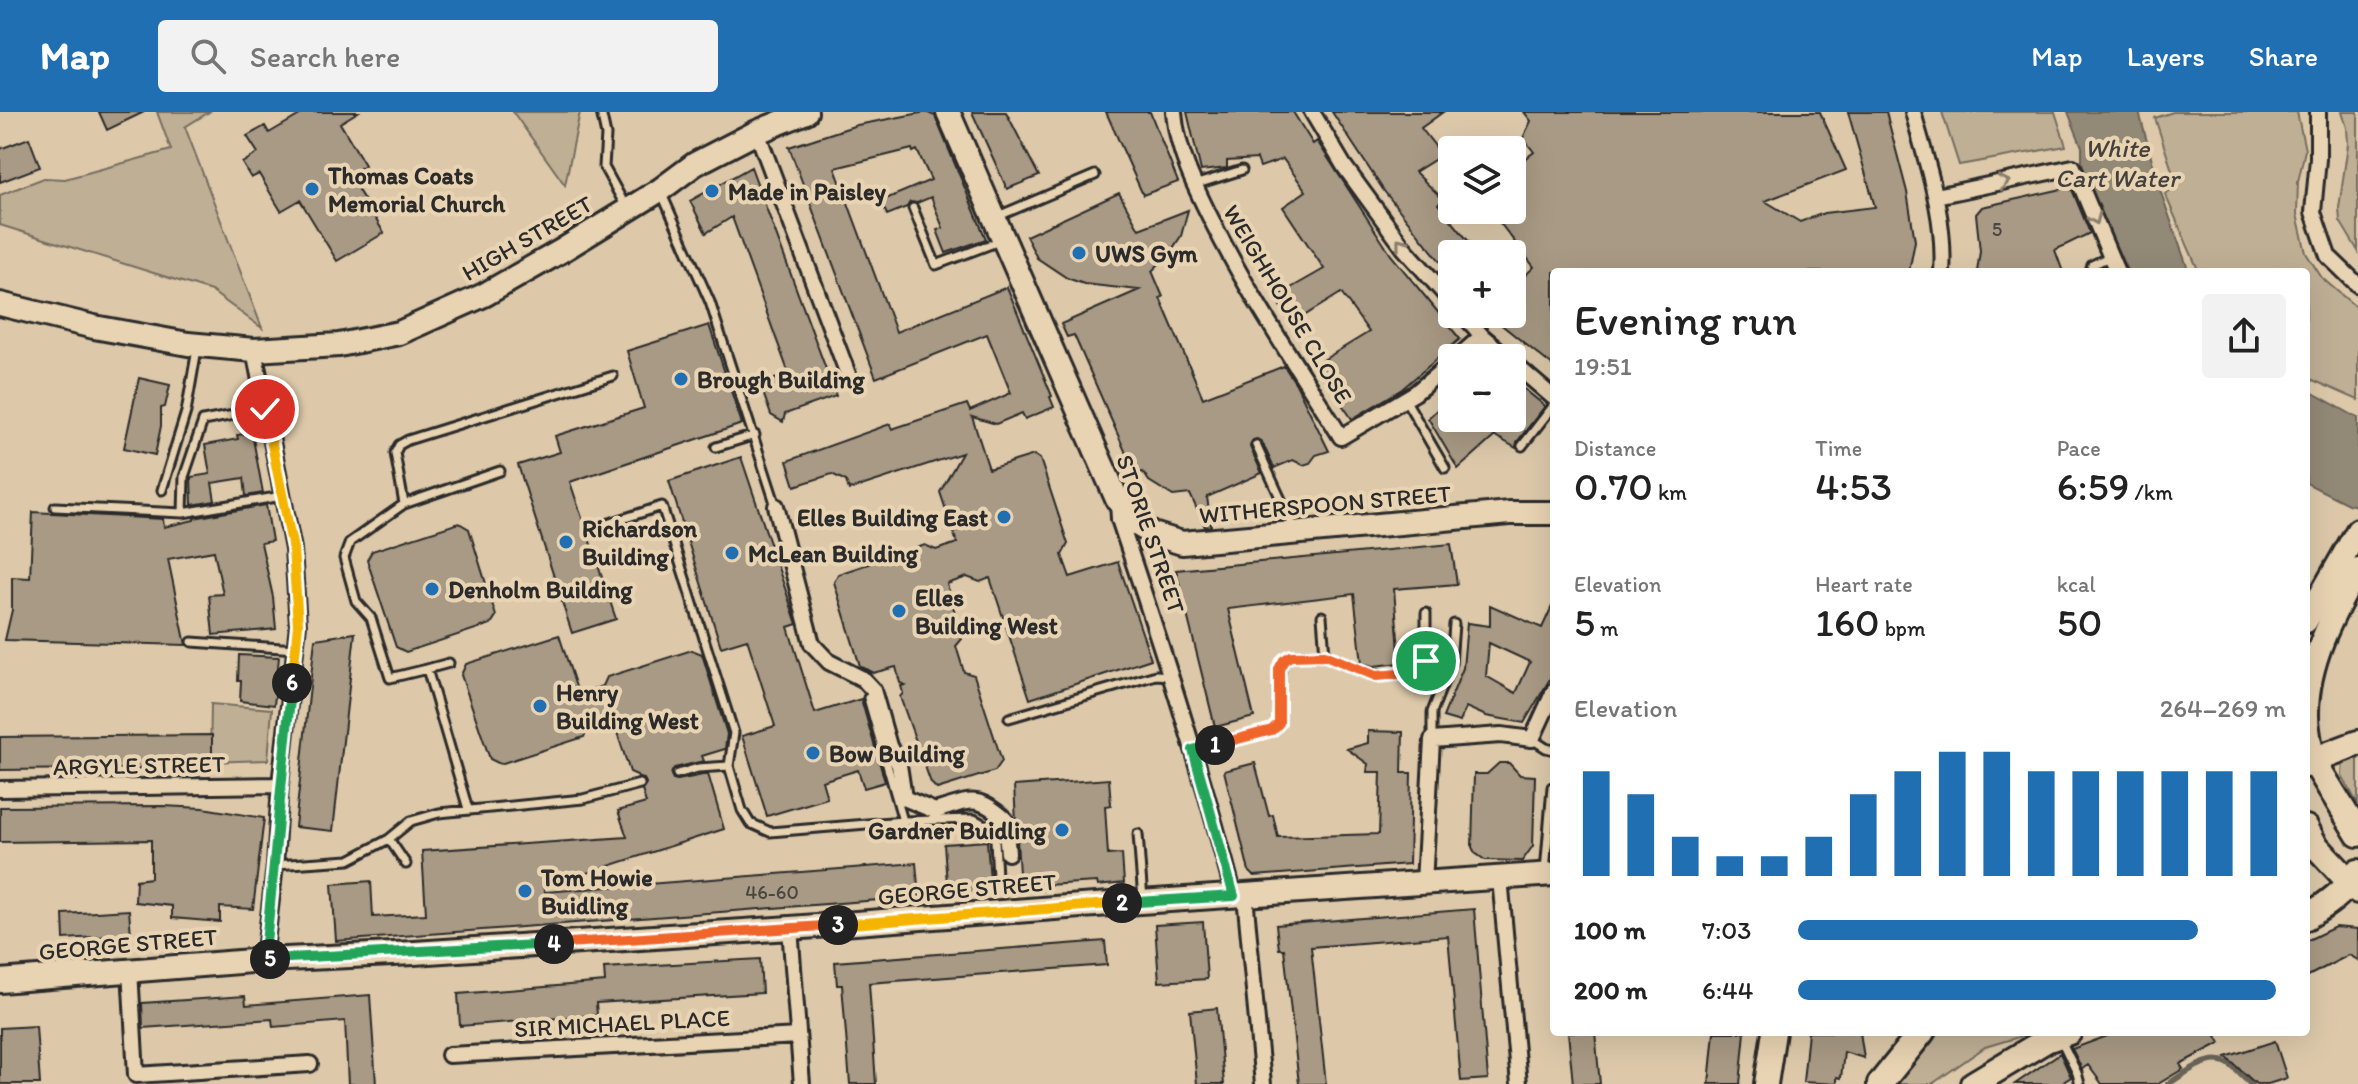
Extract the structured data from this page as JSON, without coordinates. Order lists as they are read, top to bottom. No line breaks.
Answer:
{"streets":{"street":["HIGH STREET","WEIGHHOUSE CLOSE","WITHERSPOON STREET","STORIE STREET","ARGYLE STREET","GEORGE STREET","SIR MICHAEL PLACE"]},"crossings":[["WITHERSPOON STREET","STORIE STREET"],["STORIE STREET","GEORGE STREET"]],"water":["White Cart Water"],"places":["Thomas Coats Memorial Church","Made in Paisley","UWS Gym","Brough Building","Elles Building East","Richardson Building","McLean Building","Denholm Building","Elles Building West","Henry Building West","Bow Building","Gardner Buidling","Tom Howie Buidling"],"house_numbers":["5","46-60"],"page":{"header":"Map","search":"Search here","nav":["Map","Layers","Share"],"map_buttons":["+","−"],"heading":["Evening run","19:51"],"stats":[["Distance","0.70 km"],["Time","4:53"],["Pace","6:59 /km"],["Elevation","5 m"],["Heart rate","160 bpm"],["kcal","50"]],"pins":["6","1","2","3","4","5"],"chart":["Elevation","264–269 m"],"list":[{"name":"100 m","note":"7:03"},{"name":"200 m","note":"6:44"}]}}
